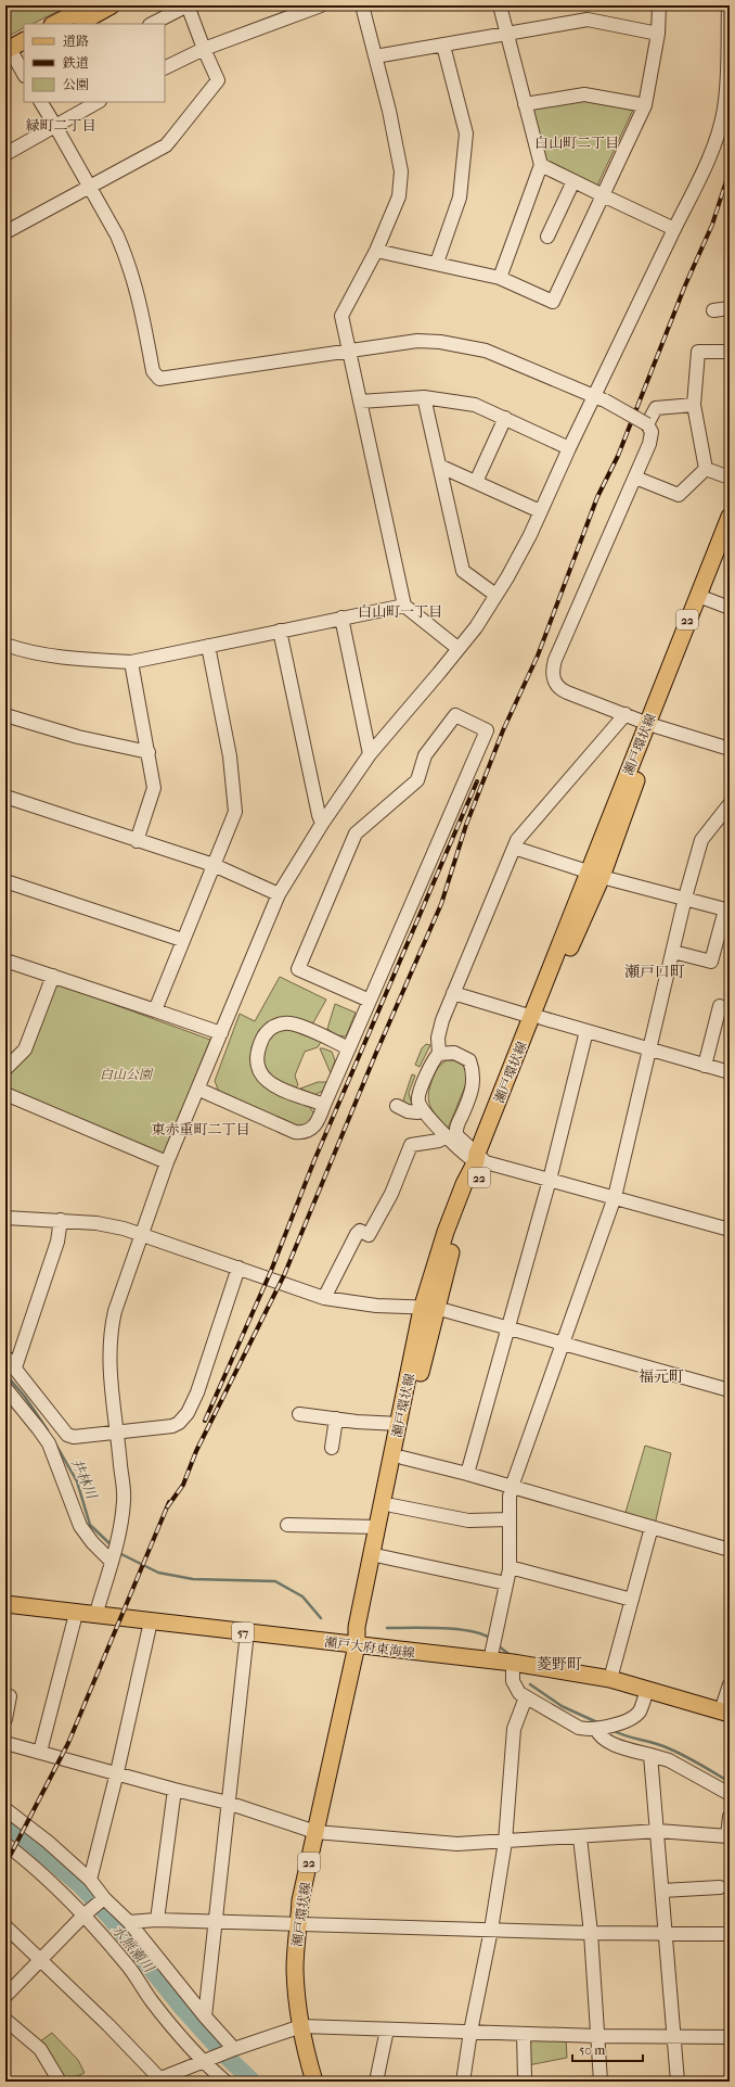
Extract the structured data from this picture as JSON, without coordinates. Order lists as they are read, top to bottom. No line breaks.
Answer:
{"streets":{"main road":["22","瀬戸環状線","57","瀬戸大府東海線"]},"crossings":[["瀬戸環状線","瀬戸大府東海線"]],"districts":["緑町二丁目","白山町二丁目","白山町一丁目","瀬戸口町","東赤重町二丁目","福元町","菱野町"],"water":["井林川","水無瀬川"],"parks":["白山公園"],"legend":["道路","鉄道","公園"],"scale_bar":"50 m"}
